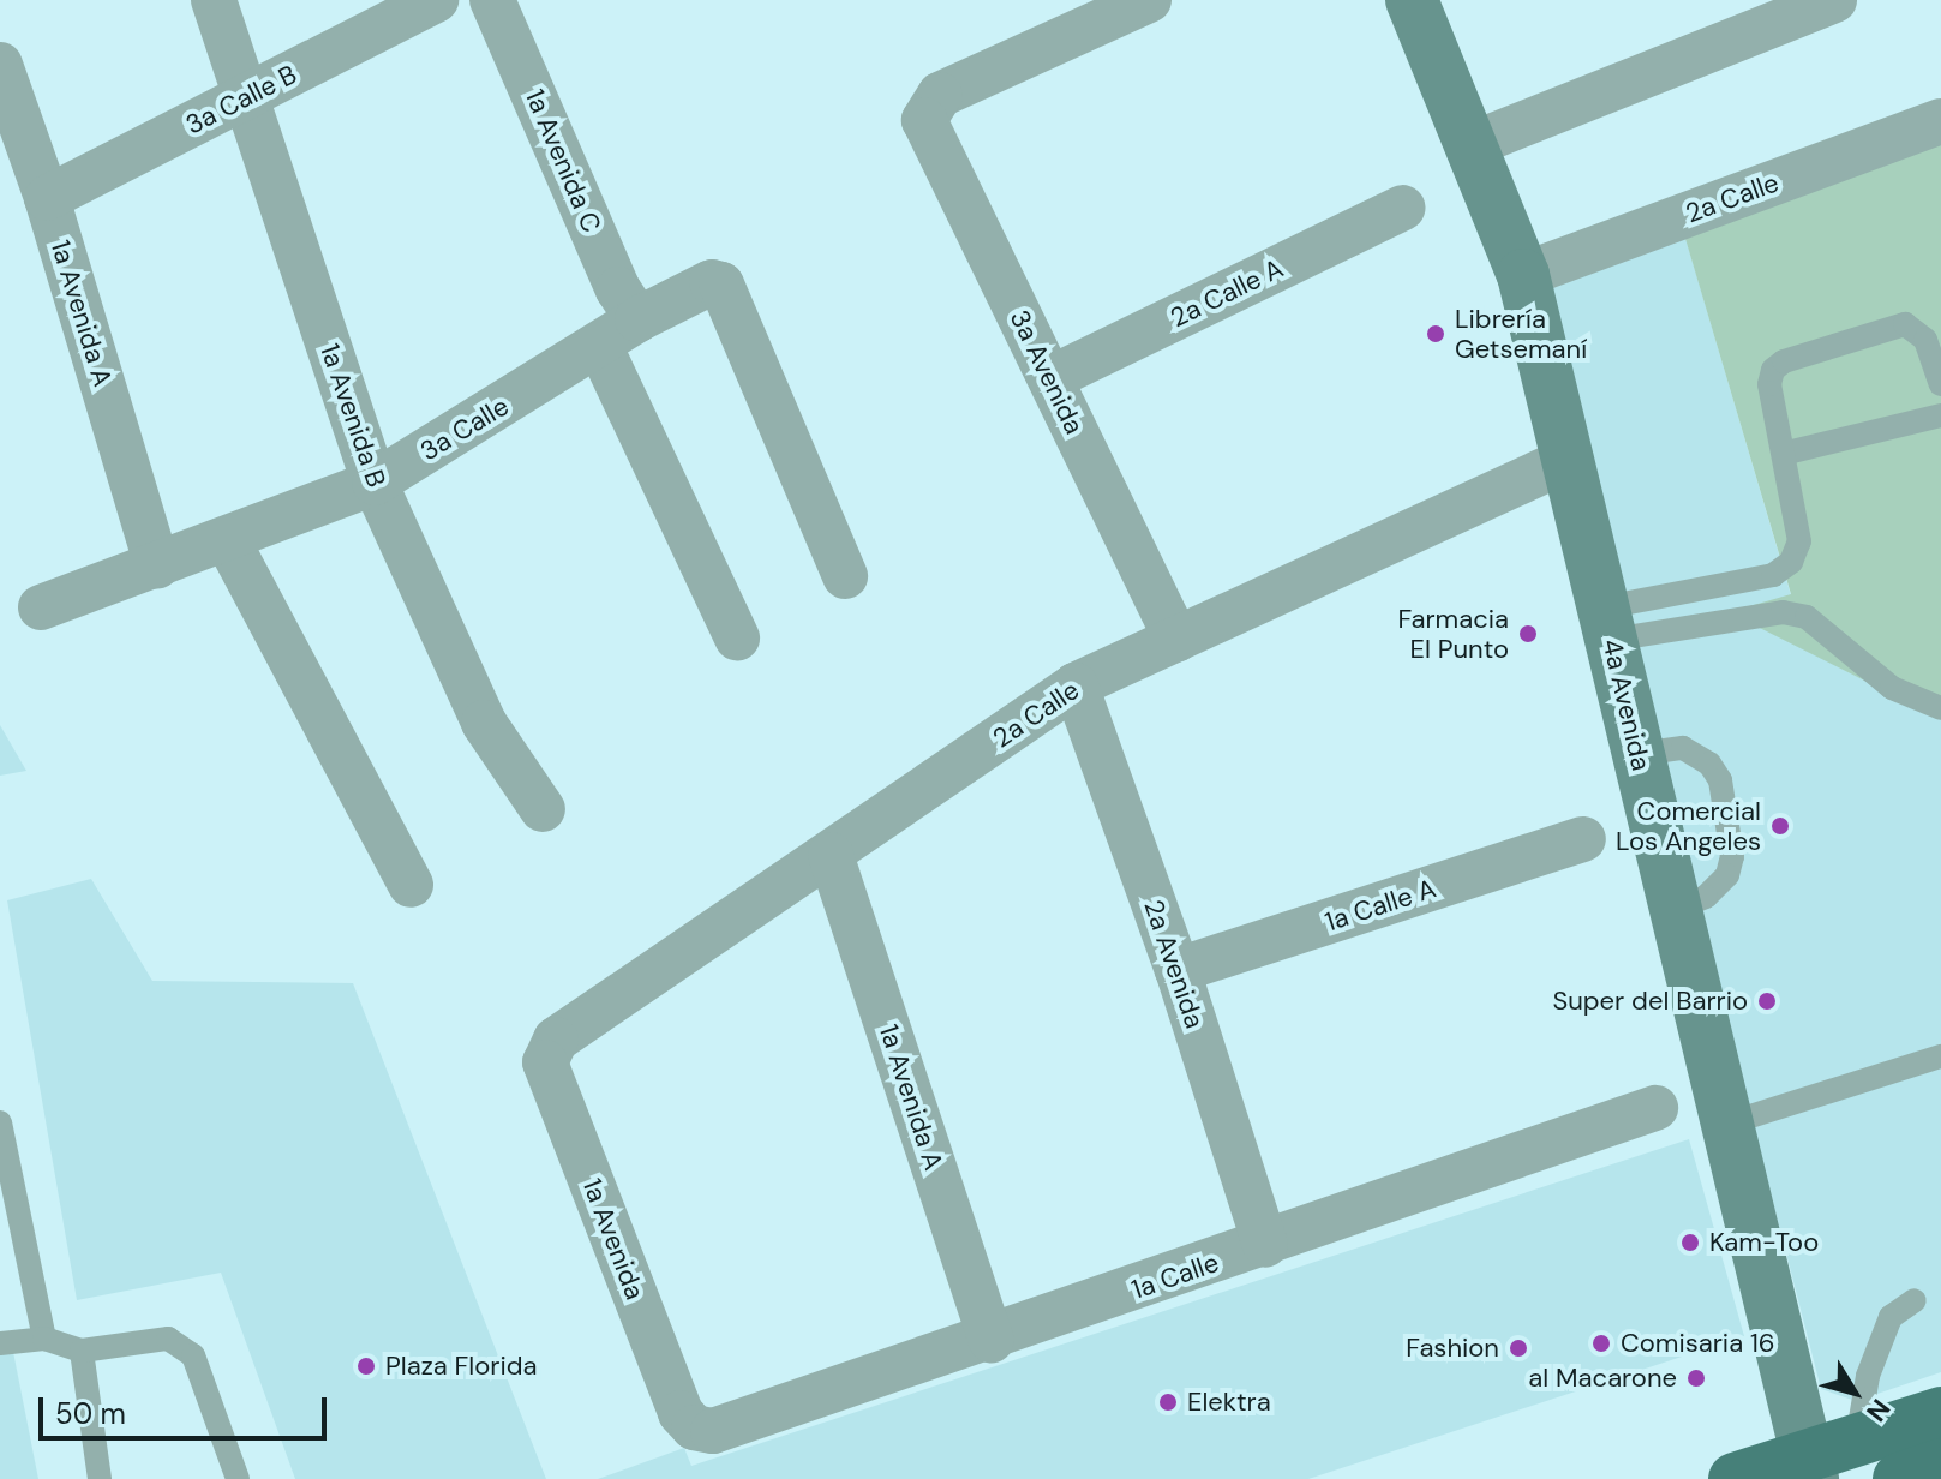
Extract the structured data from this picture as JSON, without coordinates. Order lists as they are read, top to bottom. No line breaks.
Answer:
{"streets":{"street":["3a Calle B","1a Avenida C","2a Calle","2a Calle A","1a Avenida A","3a Avenida","1a Avenida B","3a Calle","4a Avenida","1a Calle A","2a Avenida","1a Avenida","1a Calle"]},"crossings":[["3a Calle B","1a Avenida A"],["3a Calle B","1a Avenida B"],["1a Avenida C","3a Calle"],["2a Calle","1a Avenida A"],["2a Calle","3a Avenida"],["2a Calle","4a Avenida"],["2a Calle","2a Avenida"],["2a Calle","1a Avenida"],["2a Calle A","3a Avenida"],["1a Avenida A","3a Calle"],["1a Avenida A","1a Calle"],["1a Avenida B","3a Calle"],["1a Calle A","2a Avenida"],["2a Avenida","1a Calle"],["1a Avenida","1a Calle"]],"places":["Librería Getsemaní","Farmacia El Punto","Comercial Los Angeles","Super del Barrio","Kam-Too","Comisaria 16","Fashion","Plaza Florida","al Macarone","Elektra"],"scale_bar":"50 m","north":"bottom right"}
